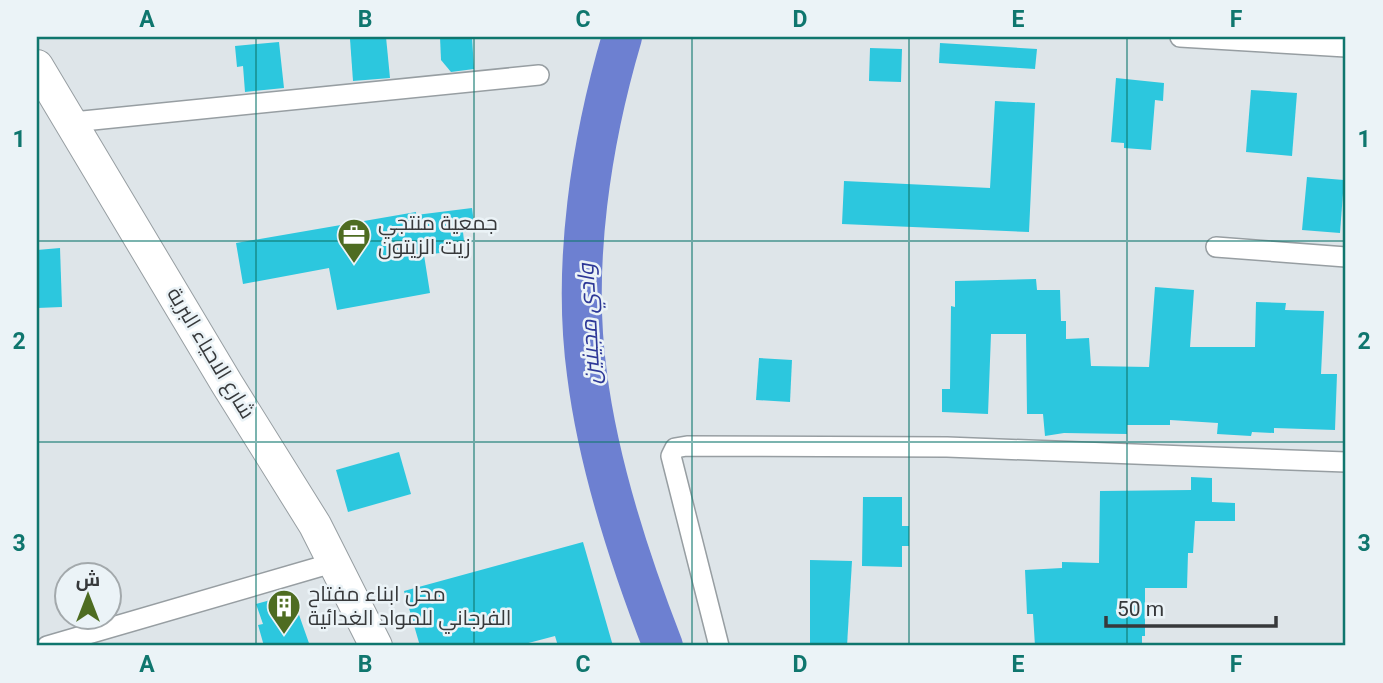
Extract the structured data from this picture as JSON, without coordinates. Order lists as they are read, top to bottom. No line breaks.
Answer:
{"streets":{"main road":["شارع الاحياء البرية"]},"water":["وادي مجينين"],"places":{"office":["جمعية منتجي زيت الزيتون"],"building":["محل ابناء مفتاح الفرجاني للمواد الغدائية"]},"scale_bar":"50 m","north":"top","grid":{"columns":["A","B","C","D","E","F"],"rows":["1","2","3"]}}
